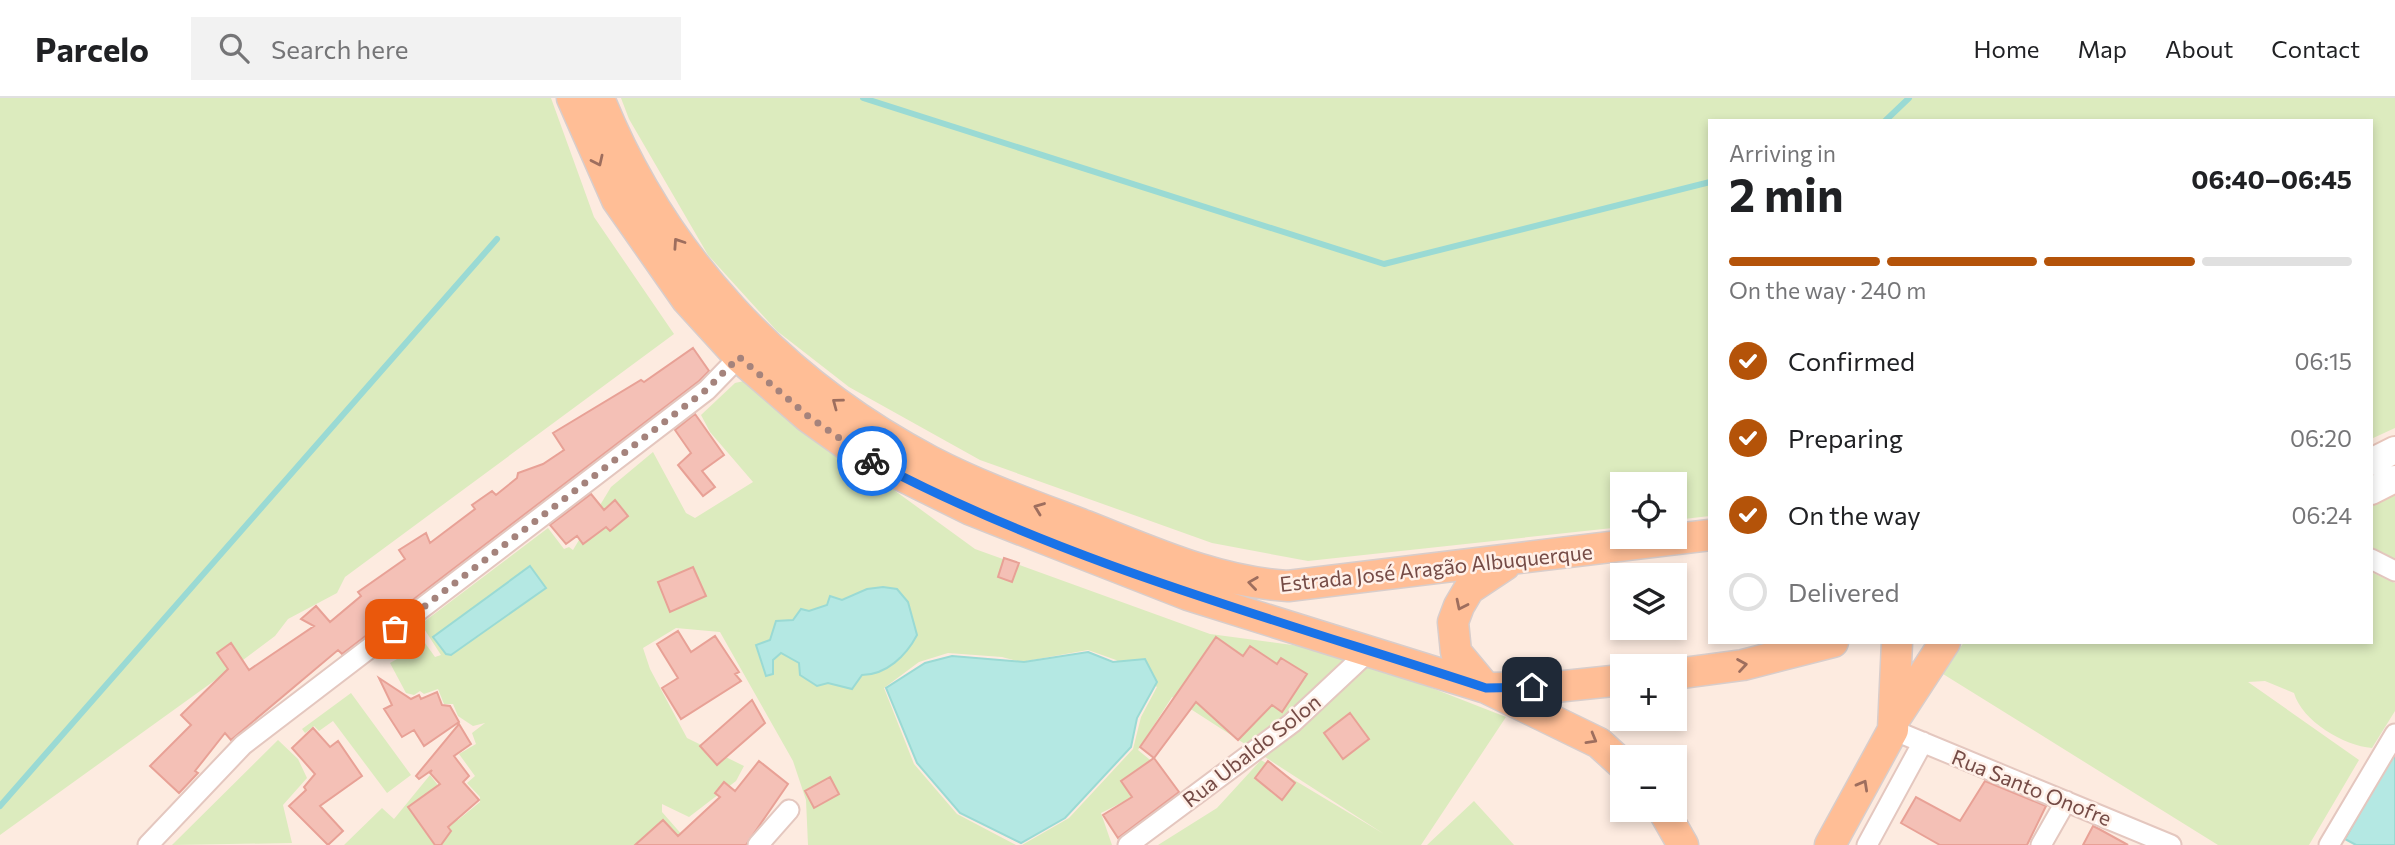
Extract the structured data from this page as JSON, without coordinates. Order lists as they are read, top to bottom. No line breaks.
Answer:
{"streets":{"main road":["Estrada José Aragão Albuquerque"],"street":["Rua Ubaldo Solon","Rua Santo Onofre"]},"crossings":[["Estrada José Aragão Albuquerque","Rua Ubaldo Solon"]],"page":{"header":"Parcelo","search":"Search here","nav":["Home","Map","About","Contact"],"heading":["2 min","Arriving in","06:40–06:45"],"bar":"On the way · 240 m","list":[["Confirmed","06:15"],["Preparing","06:20"],["On the way","06:24"],"Delivered"],"map_buttons":["+","−"]}}
